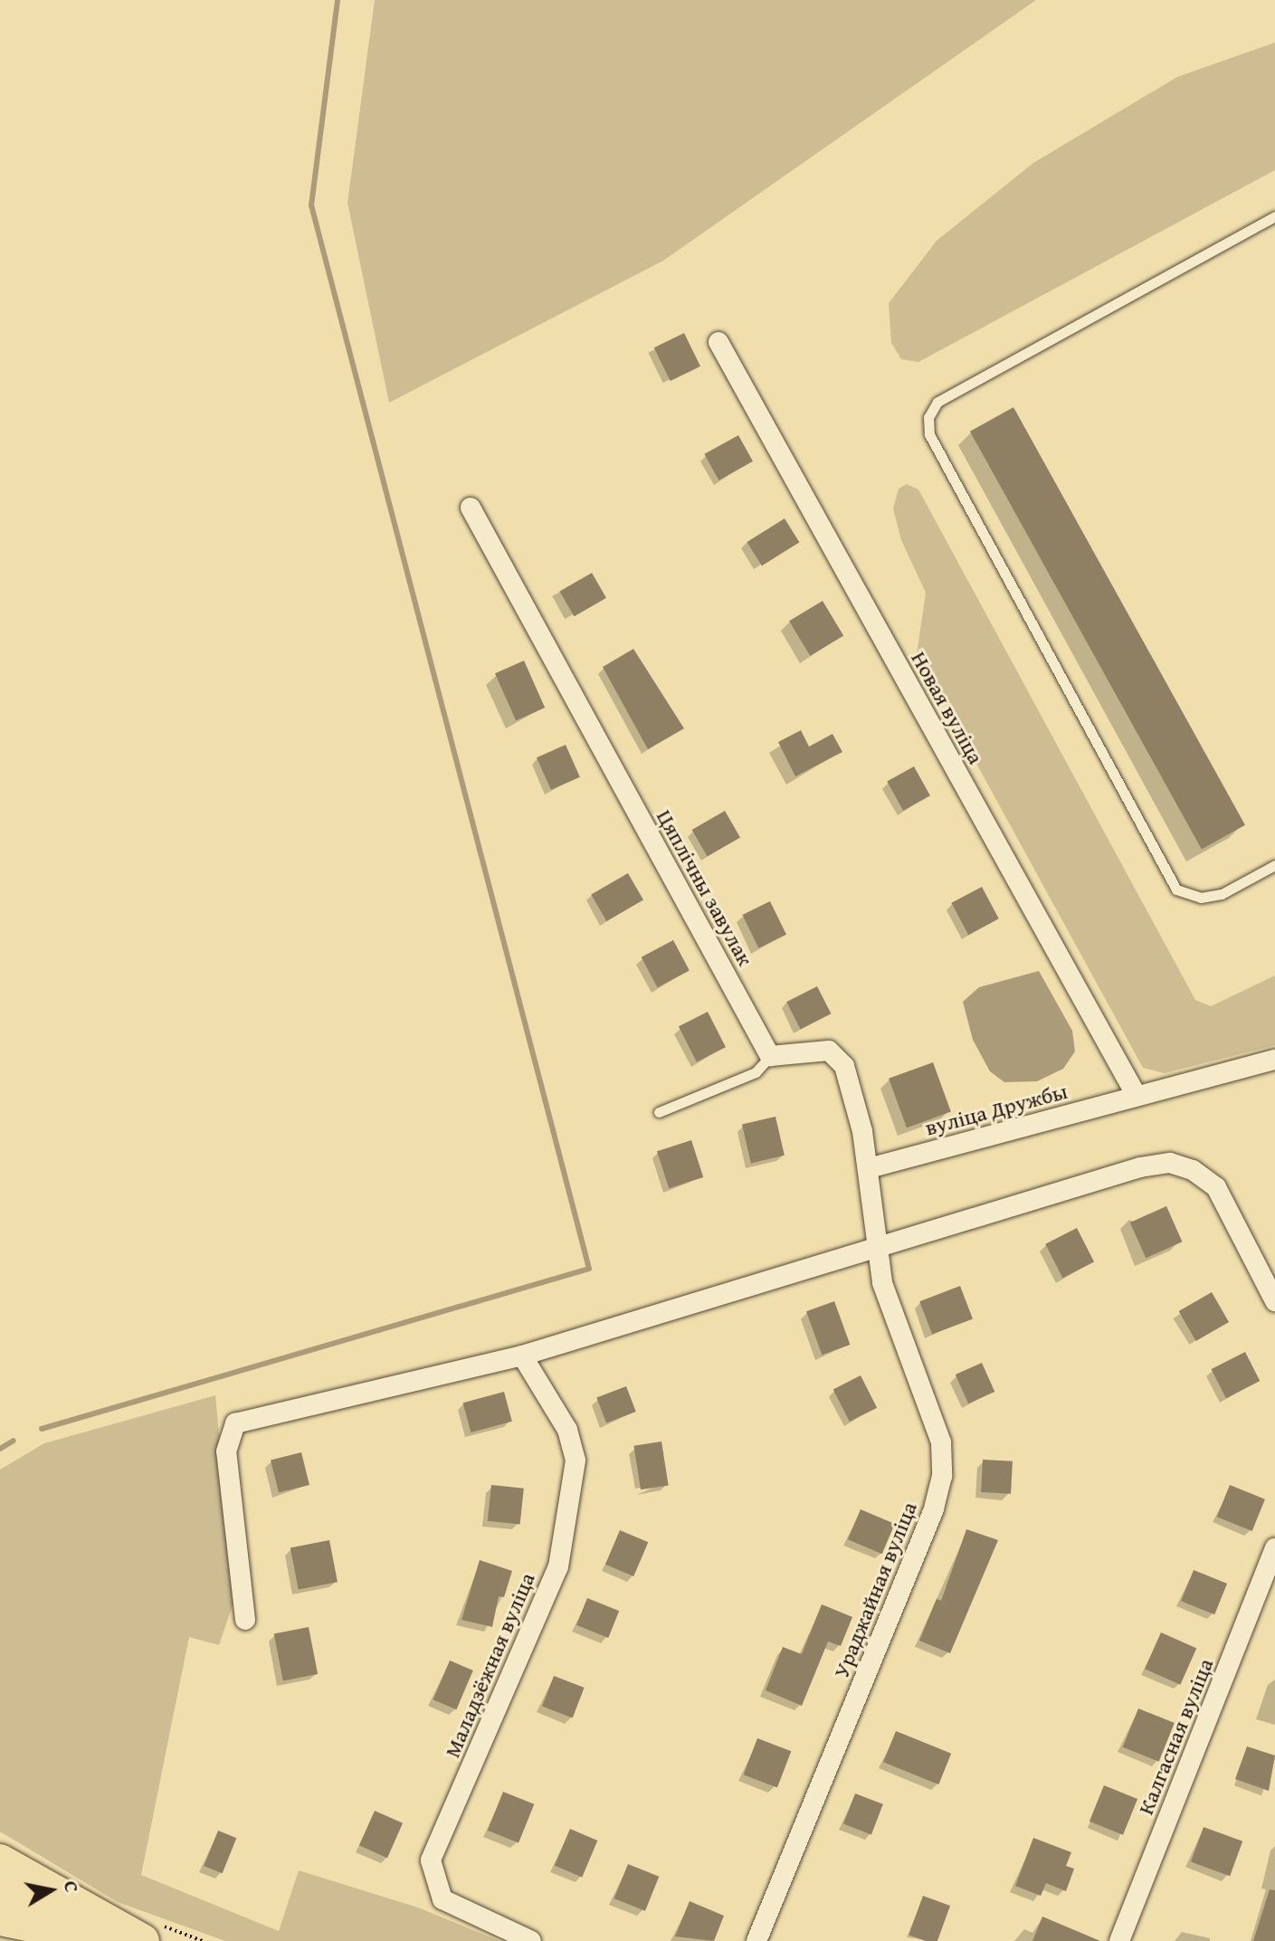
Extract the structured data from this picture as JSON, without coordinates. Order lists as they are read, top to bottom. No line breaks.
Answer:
{"streets":{"street":["Новая вуліца","Цяплічны завулак","вуліца Дружбы","Ураджайная вуліца","Маладзёжная вуліца","Калгасная вуліца"]},"crossings":[["Новая вуліца","вуліца Дружбы"]],"north":"right"}
